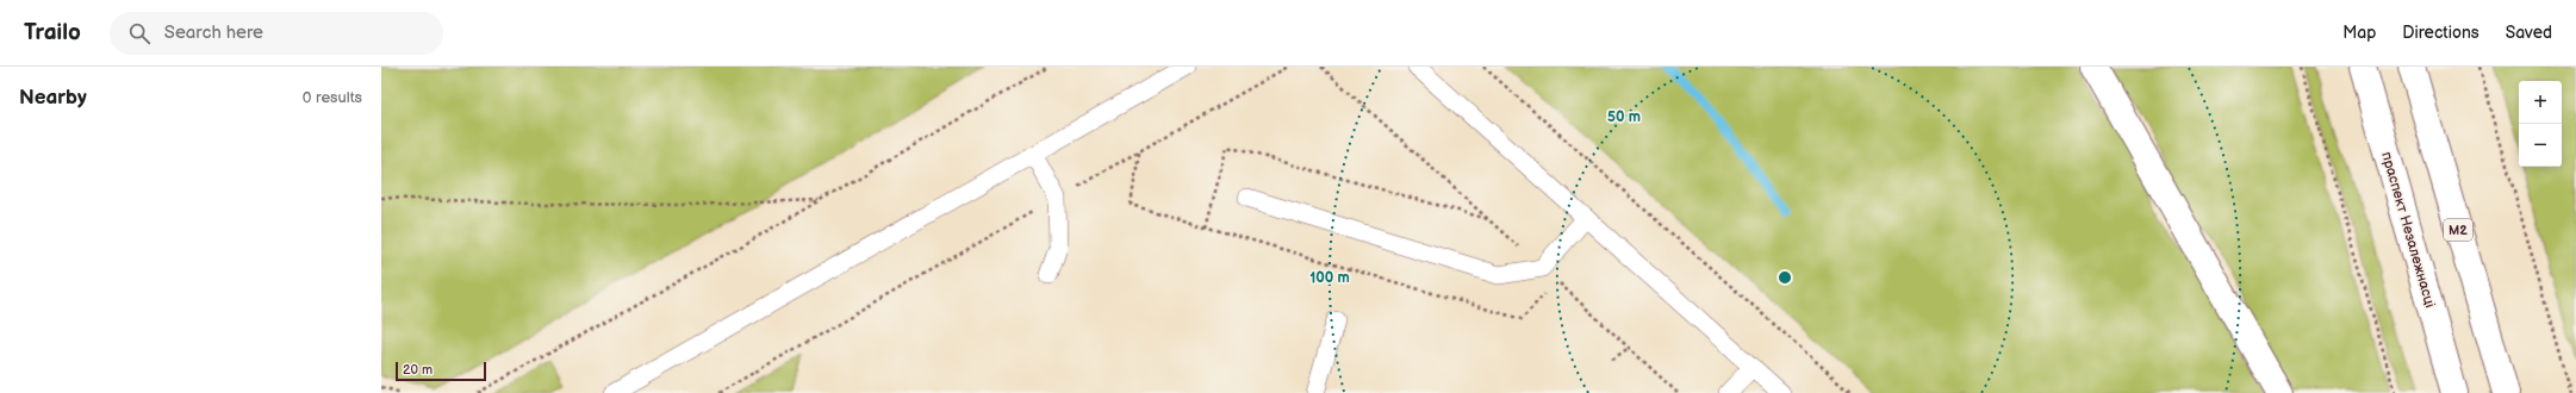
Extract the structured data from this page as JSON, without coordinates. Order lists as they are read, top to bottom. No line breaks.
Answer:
{"streets":{"main road":["праспект Незалежнасці","М2"]},"scale_bar":"20 m","page":{"header":"Trailo","search":"Search here","nav":["Map","Directions","Saved"],"heading":["Nearby","0 results"],"map_buttons":["+","−"],"scale":"20 m"},"rings":["50 m","100 m"]}
